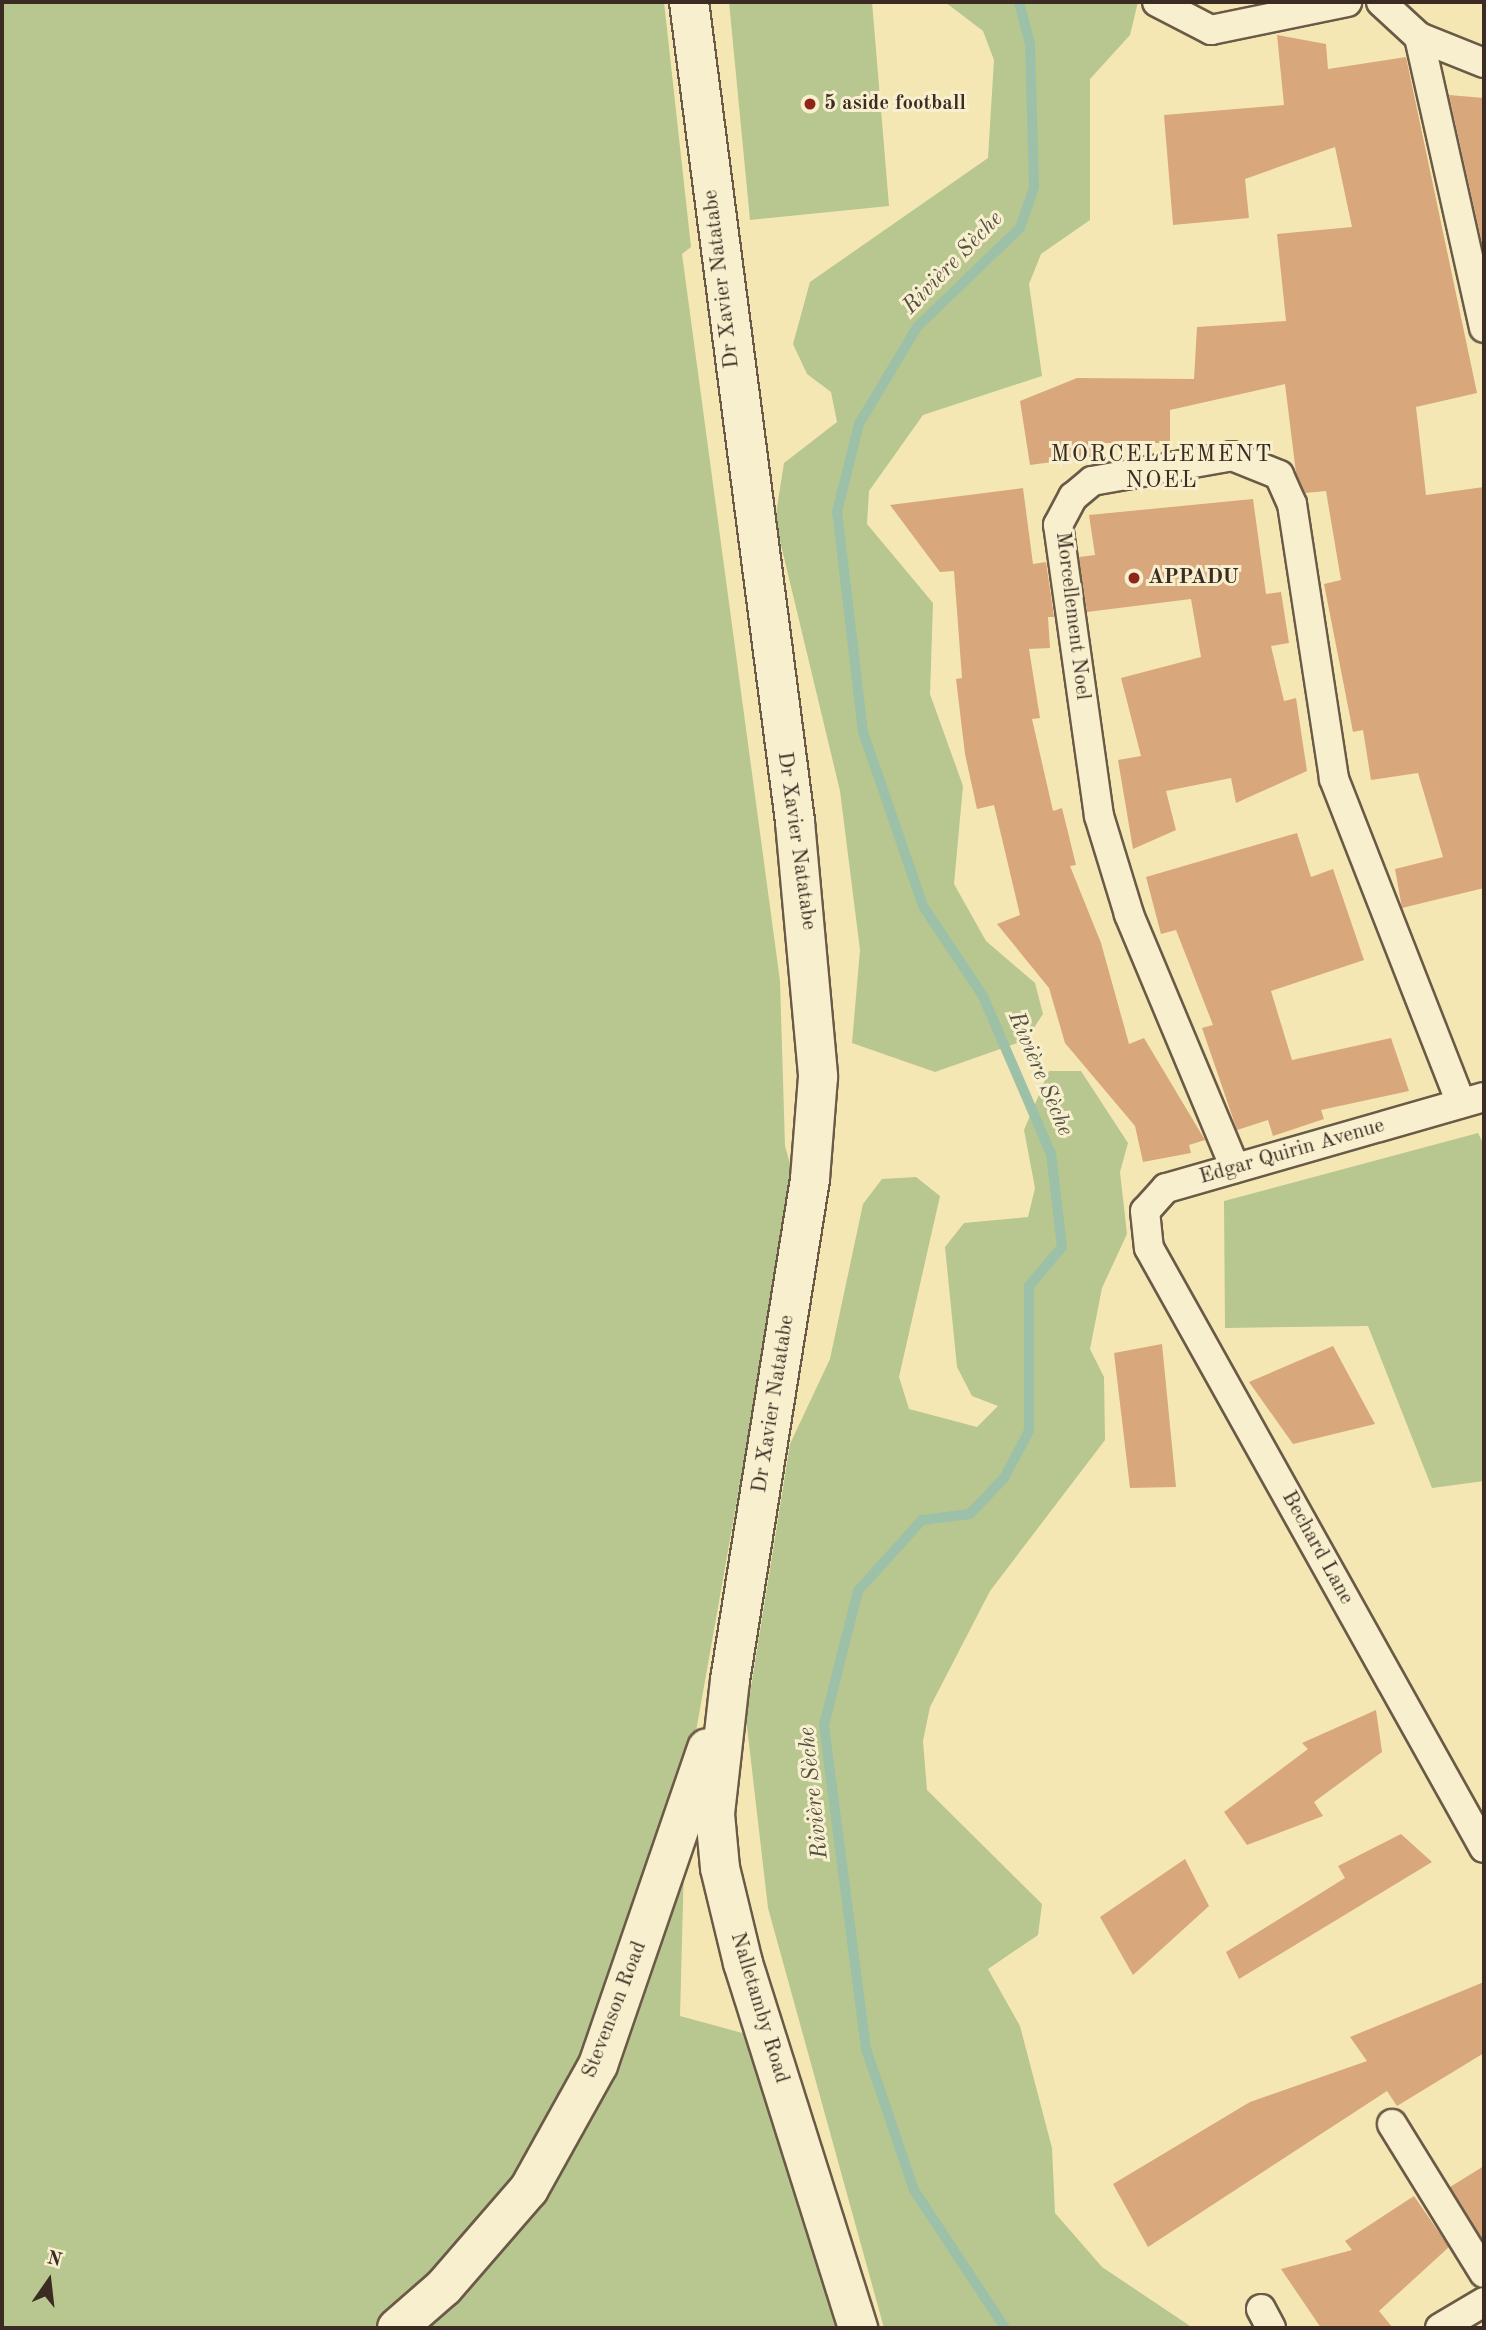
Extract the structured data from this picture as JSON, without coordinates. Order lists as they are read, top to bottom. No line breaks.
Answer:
{"streets":{"main road":["Dr Xavier Natatabe","Nalletamby Road","Stevenson Road"],"street":["Morcellement Noel","Edgar Quirin Avenue","Bechard Lane"]},"crossings":[["Dr Xavier Natatabe","Nalletamby Road"],["Dr Xavier Natatabe","Stevenson Road"],["Morcellement Noel","Edgar Quirin Avenue"],["Edgar Quirin Avenue","Bechard Lane"],["Nalletamby Road","Stevenson Road"]],"districts":["MORCELLEMENT NOEL"],"water":["Rivière Sèche"],"places":["5 aside football","APPADU"],"north":"top"}
